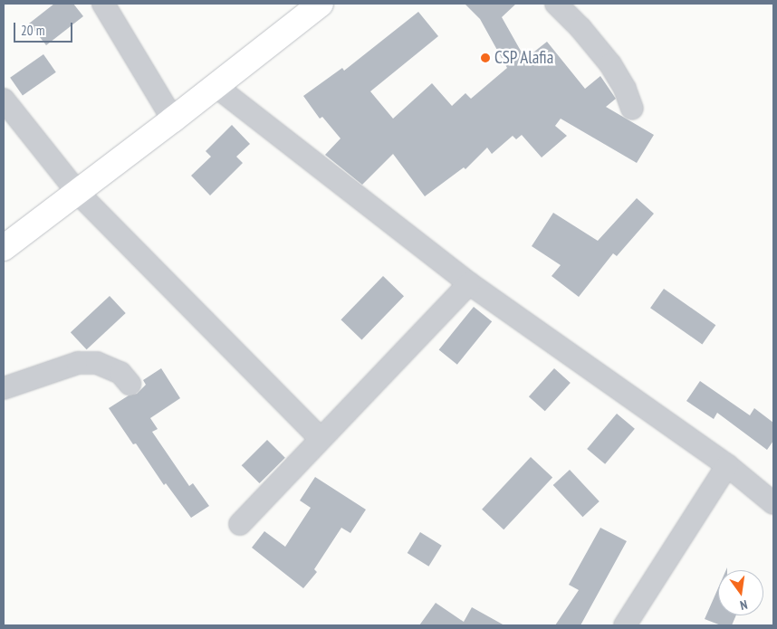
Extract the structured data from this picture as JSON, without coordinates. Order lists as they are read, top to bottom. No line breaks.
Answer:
{"places":["CSP Alafia"],"scale_bar":"20 m","north":"bottom"}
